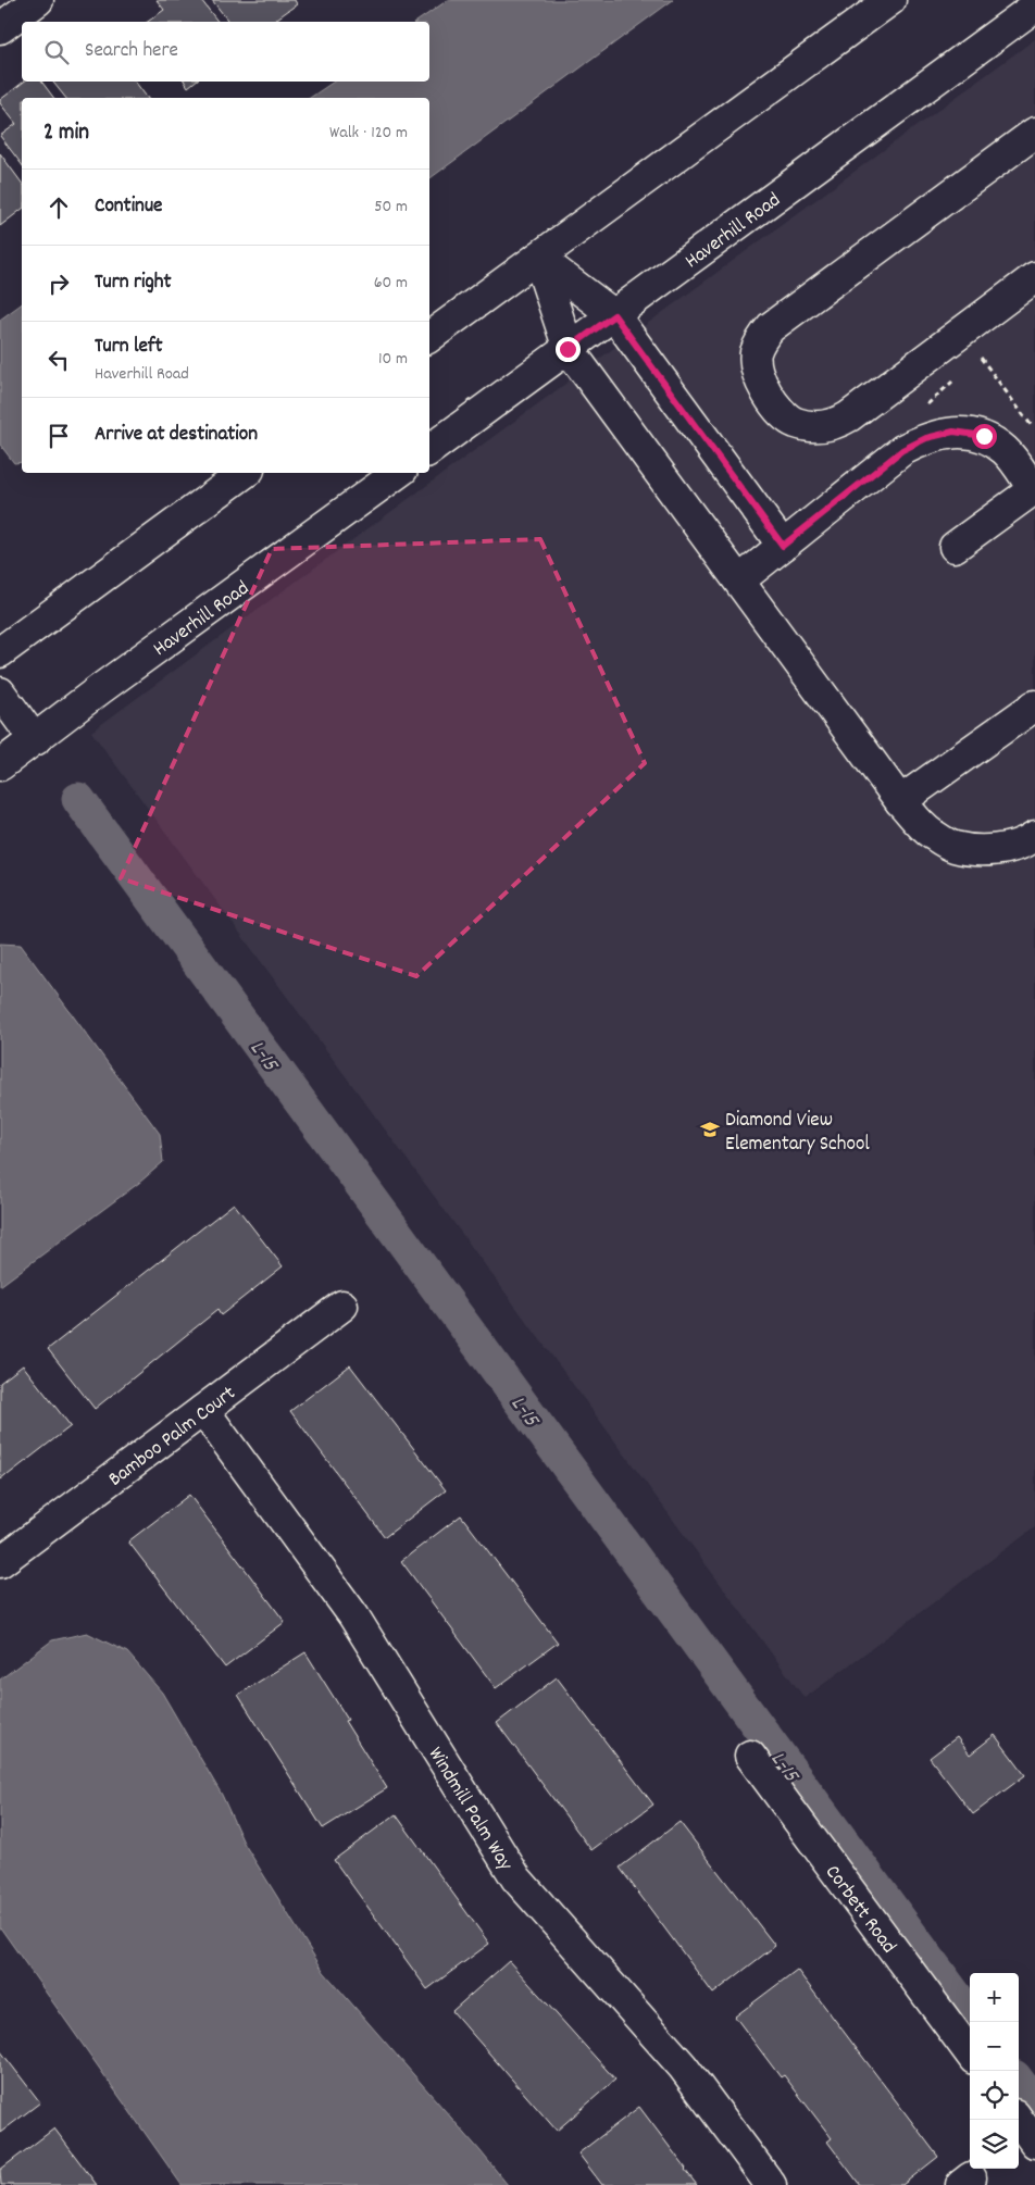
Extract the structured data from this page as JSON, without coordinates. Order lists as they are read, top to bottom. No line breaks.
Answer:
{"streets":{"street":["Haverhill Road","Bamboo Palm Court","Windmill Palm Way","Corbett Road"]},"crossings":[["Bamboo Palm Court","Windmill Palm Way"]],"water":["L-15"],"places":{"school or university":["Diamond View Elementary School"]},"page":{"search":"Search here","heading":["2 min","Walk · 120 m"],"list":[["Continue","50 m"],["Turn right","60 m"],["Turn left","Haverhill Road","10 m"],"Arrive at destination"],"map_buttons":["+","−"]}}
